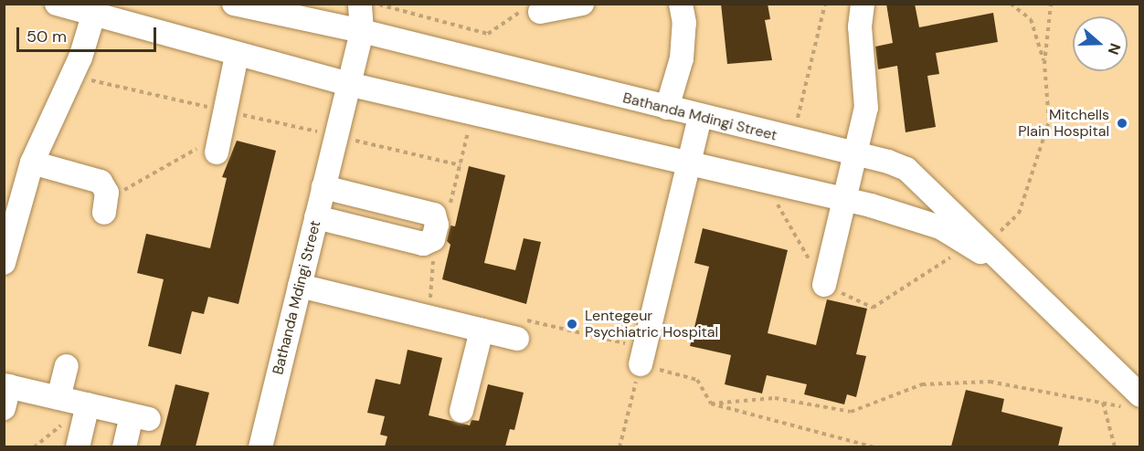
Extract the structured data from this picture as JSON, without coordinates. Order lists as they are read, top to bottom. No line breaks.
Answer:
{"streets":{"street":["Bathanda Mdingi Street"]},"places":["Mitchells Plain Hospital","Lentegeur Psychiatric Hospital"],"scale_bar":"50 m","north":"right"}
